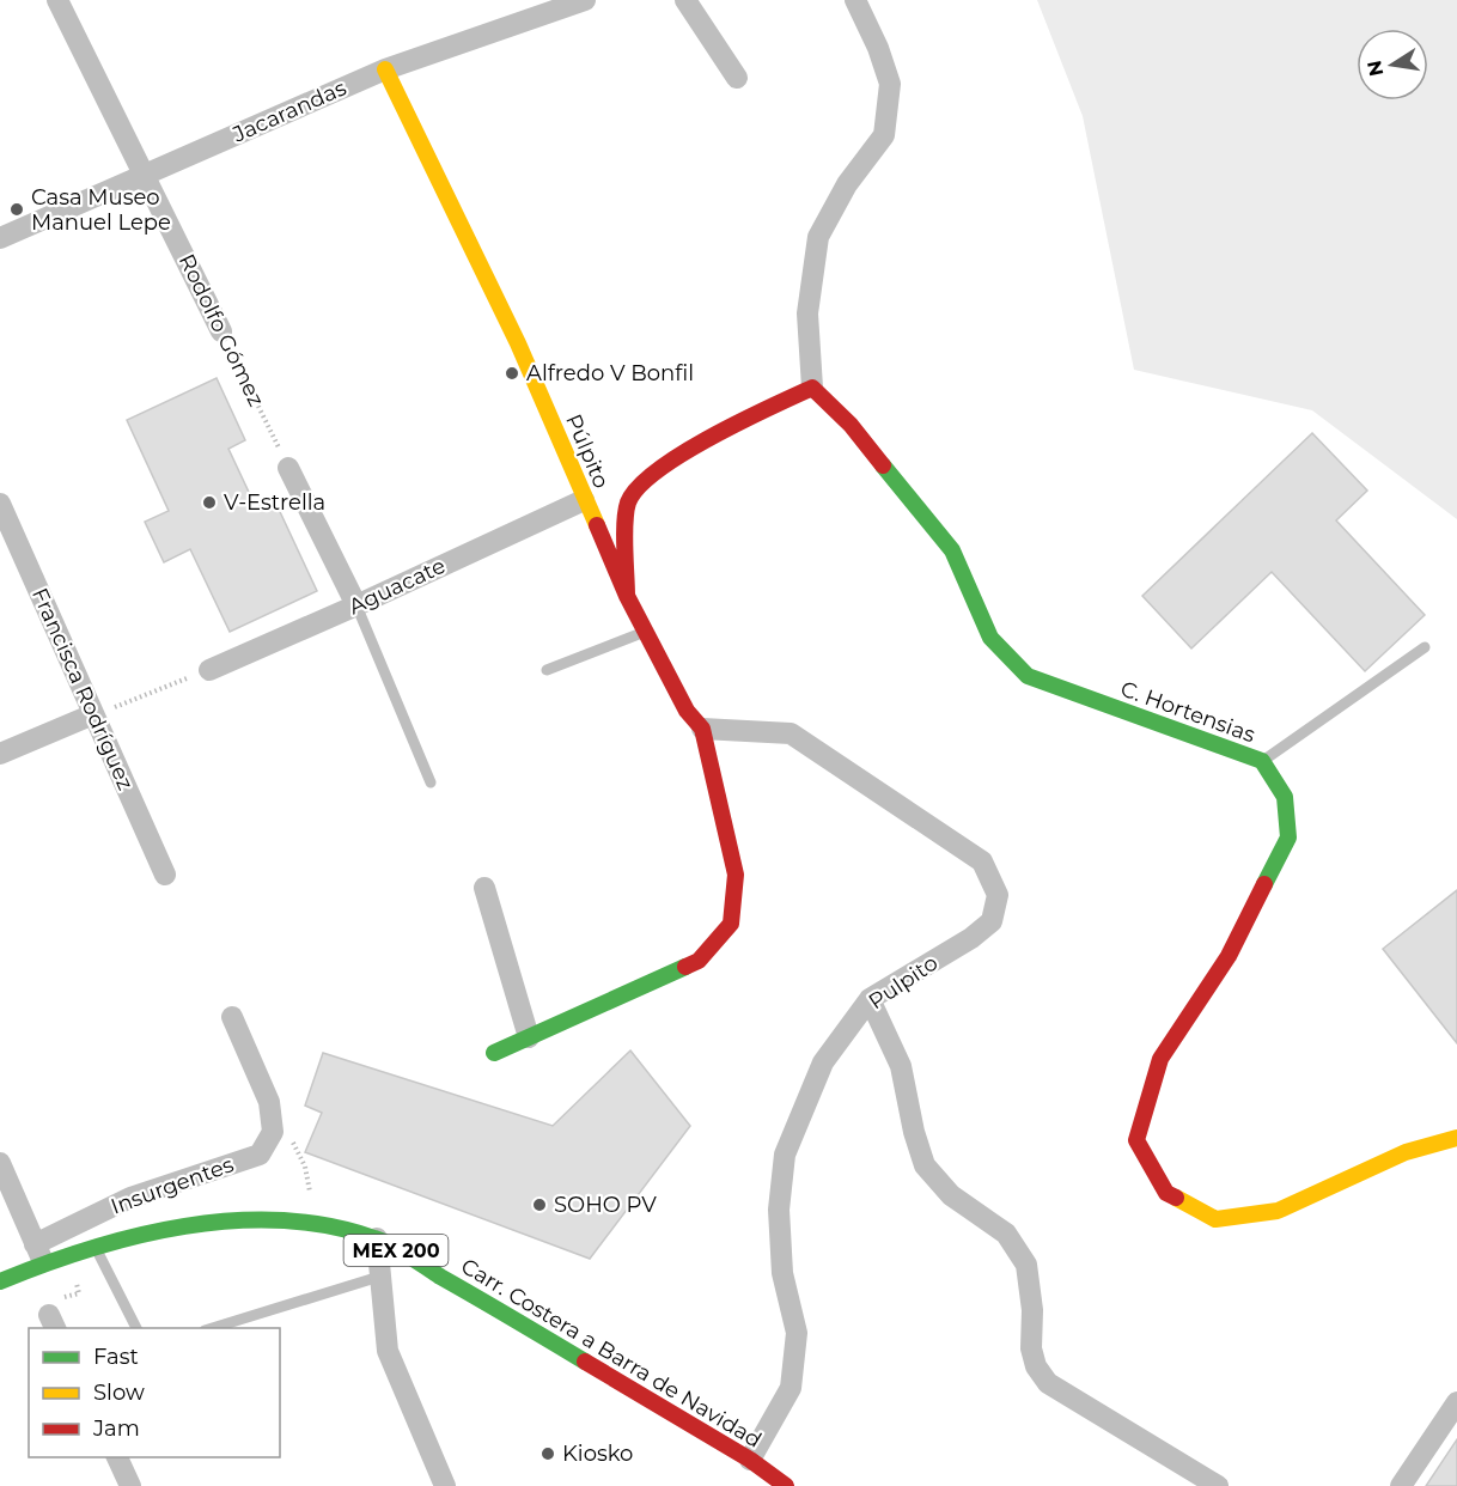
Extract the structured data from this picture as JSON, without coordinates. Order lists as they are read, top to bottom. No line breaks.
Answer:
{"streets":{"street":["Jacarandas","Rodolfo Gómez","Púlpito","Aguacate","Francisca Rodríguez","C. Hortensias","Pulpito","Insurgentes","MEX 200","Carr. Costera a Barra de Navidad"]},"crossings":[["Jacarandas","Rodolfo Gómez"],["Jacarandas","Púlpito"],["Púlpito","Aguacate"],["Púlpito","Pulpito"],["Pulpito","Carr. Costera a Barra de Navidad"],["Insurgentes","Carr. Costera a Barra de Navidad"]],"places":["Casa Museo Manuel Lepe","Alfredo V Bonfil","V-Estrella","SOHO PV","Kiosko"],"legend":["Fast","Slow","Jam"],"north":"left"}
